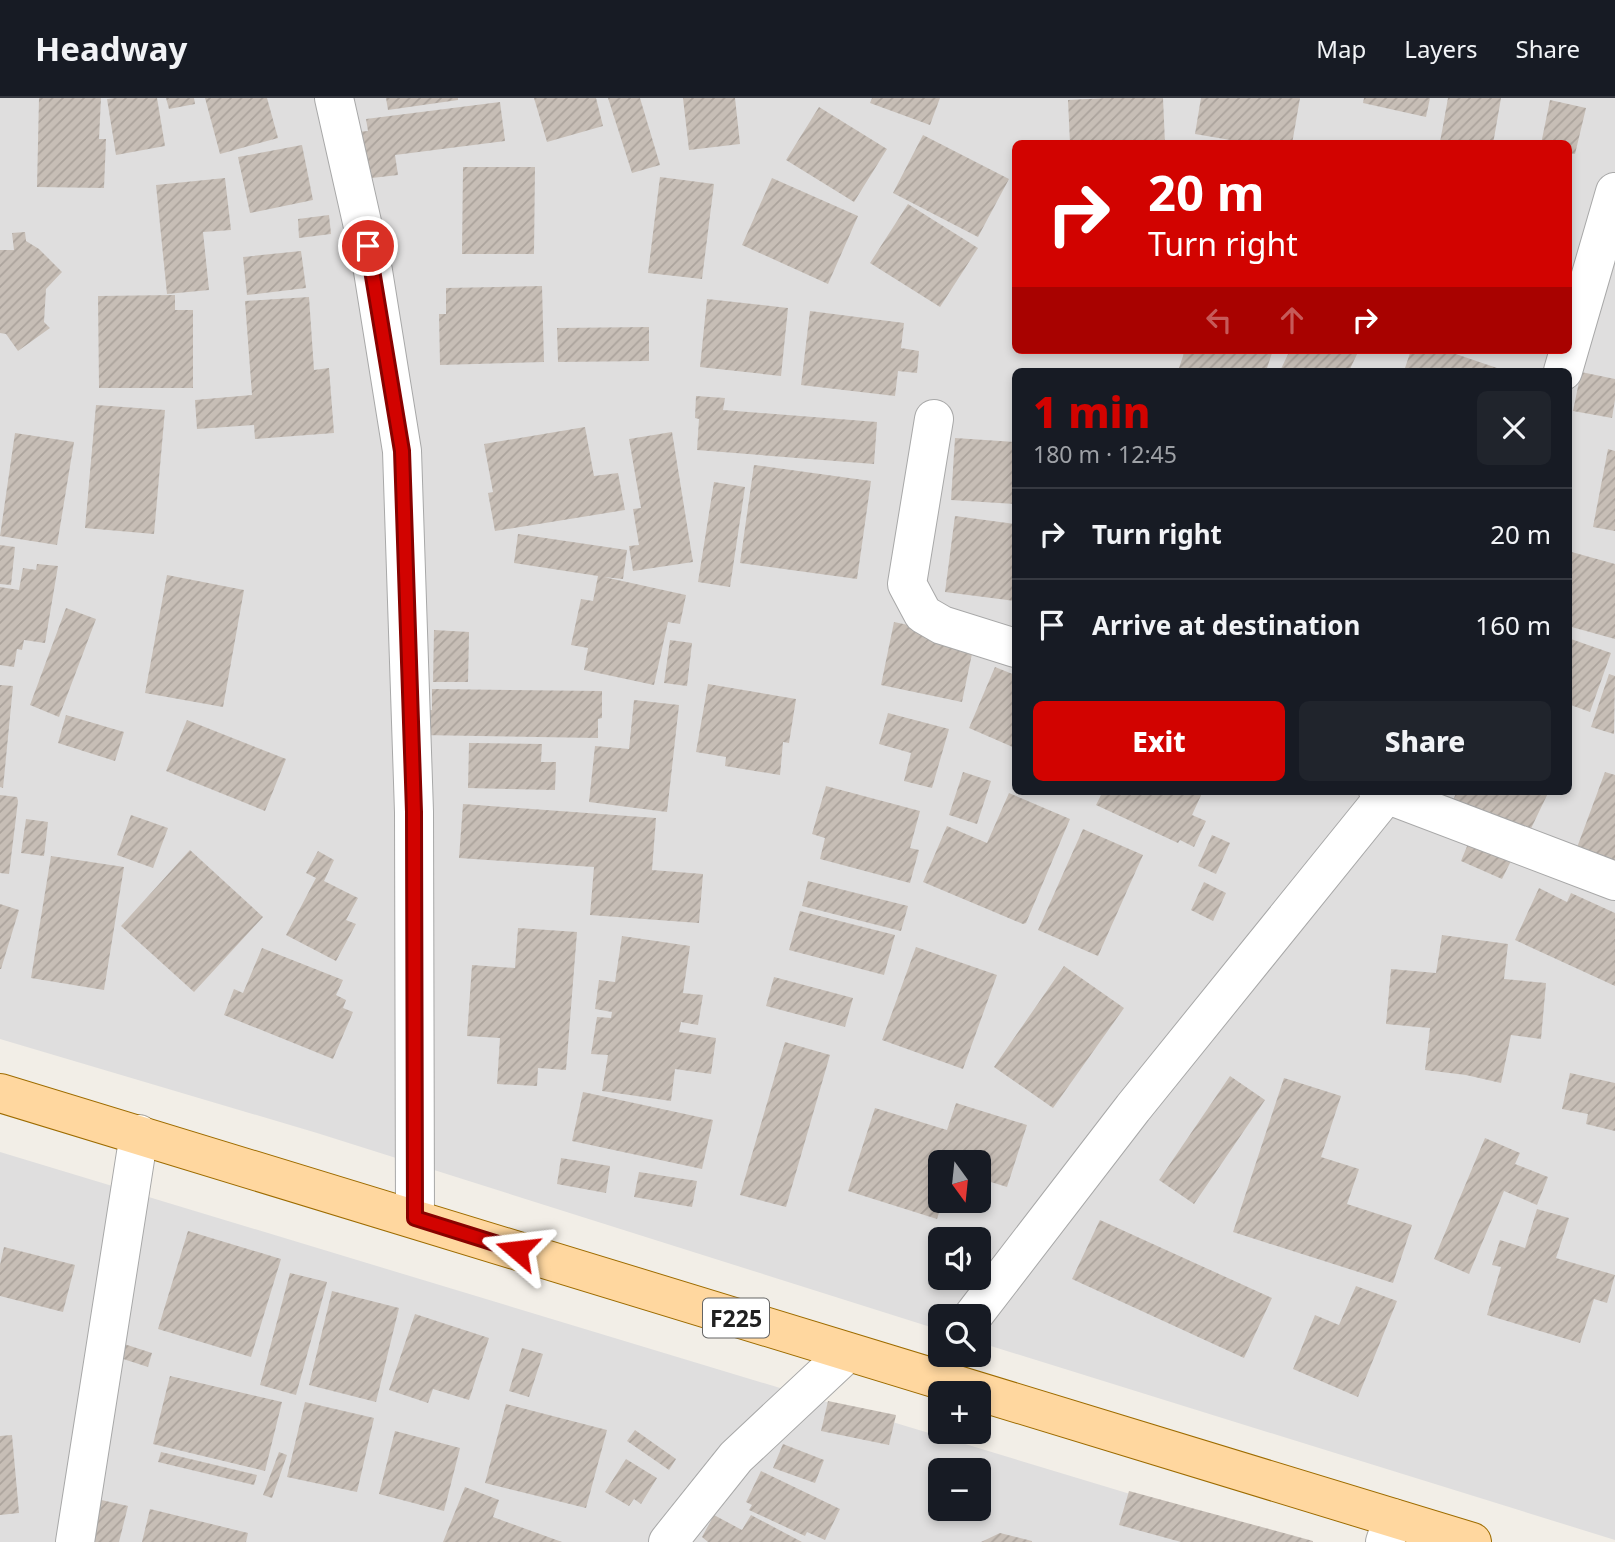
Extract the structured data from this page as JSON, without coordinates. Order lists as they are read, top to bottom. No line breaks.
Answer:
{"streets":{"main road":["F225"]},"north":"bottom","page":{"header":"Headway","nav":["Map","Layers","Share"],"turn":["20 m","Turn right"],"heading":["1 min","180 m · 12:45"],"list":[{"name":"Turn right","value":"20 m"},{"name":"Arrive at destination","value":"160 m"}],"buttons":["Exit","Share"],"map_buttons":["+","−"]}}
